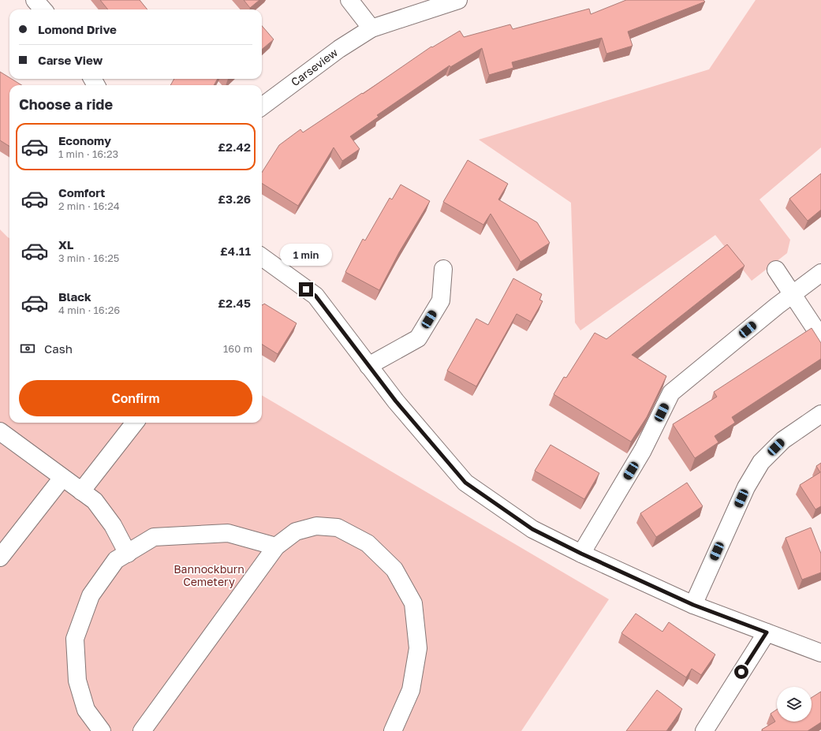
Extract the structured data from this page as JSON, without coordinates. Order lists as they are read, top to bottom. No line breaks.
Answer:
{"streets":{"street":["Carseview"]},"parks":["Bannockburn Cemetery"],"page":{"banner":["Lomond Drive","Carse View"],"heading":"Choose a ride","list":[{"name":"Economy","note":"1 min · 16:23","value":"£2.42"},{"name":"Comfort","note":"2 min · 16:24","value":"£3.26"},{"name":"XL","note":"3 min · 16:25","value":"£4.11"},{"name":"Black","note":"4 min · 16:26","value":"£2.45"}],"bubble":"1 min","pay":["Cash","160 m"],"buttons":"Confirm"}}
